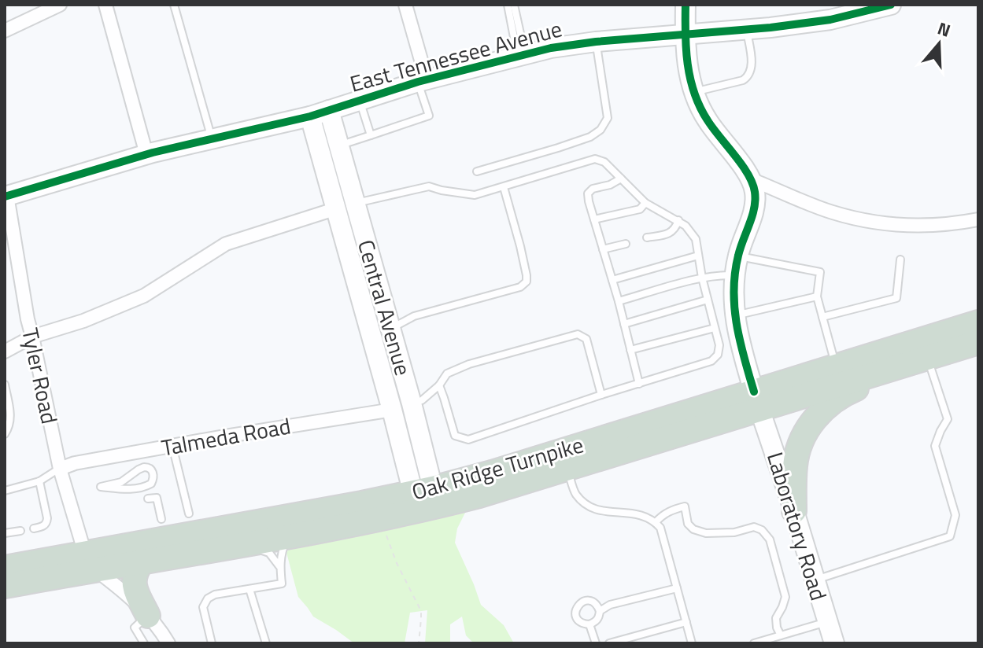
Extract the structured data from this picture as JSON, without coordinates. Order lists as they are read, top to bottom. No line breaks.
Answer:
{"streets":{"highway":["Oak Ridge Turnpike"],"street":["East Tennessee Avenue","Central Avenue","Tyler Road","Talmeda Road","Laboratory Road"]},"crossings":[["East Tennessee Avenue","Central Avenue"],["East Tennessee Avenue","Tyler Road"],["Central Avenue","Talmeda Road"],["Central Avenue","Oak Ridge Turnpike"],["Tyler Road","Talmeda Road"],["Tyler Road","Oak Ridge Turnpike"],["Oak Ridge Turnpike","Laboratory Road"]],"north":"top"}
